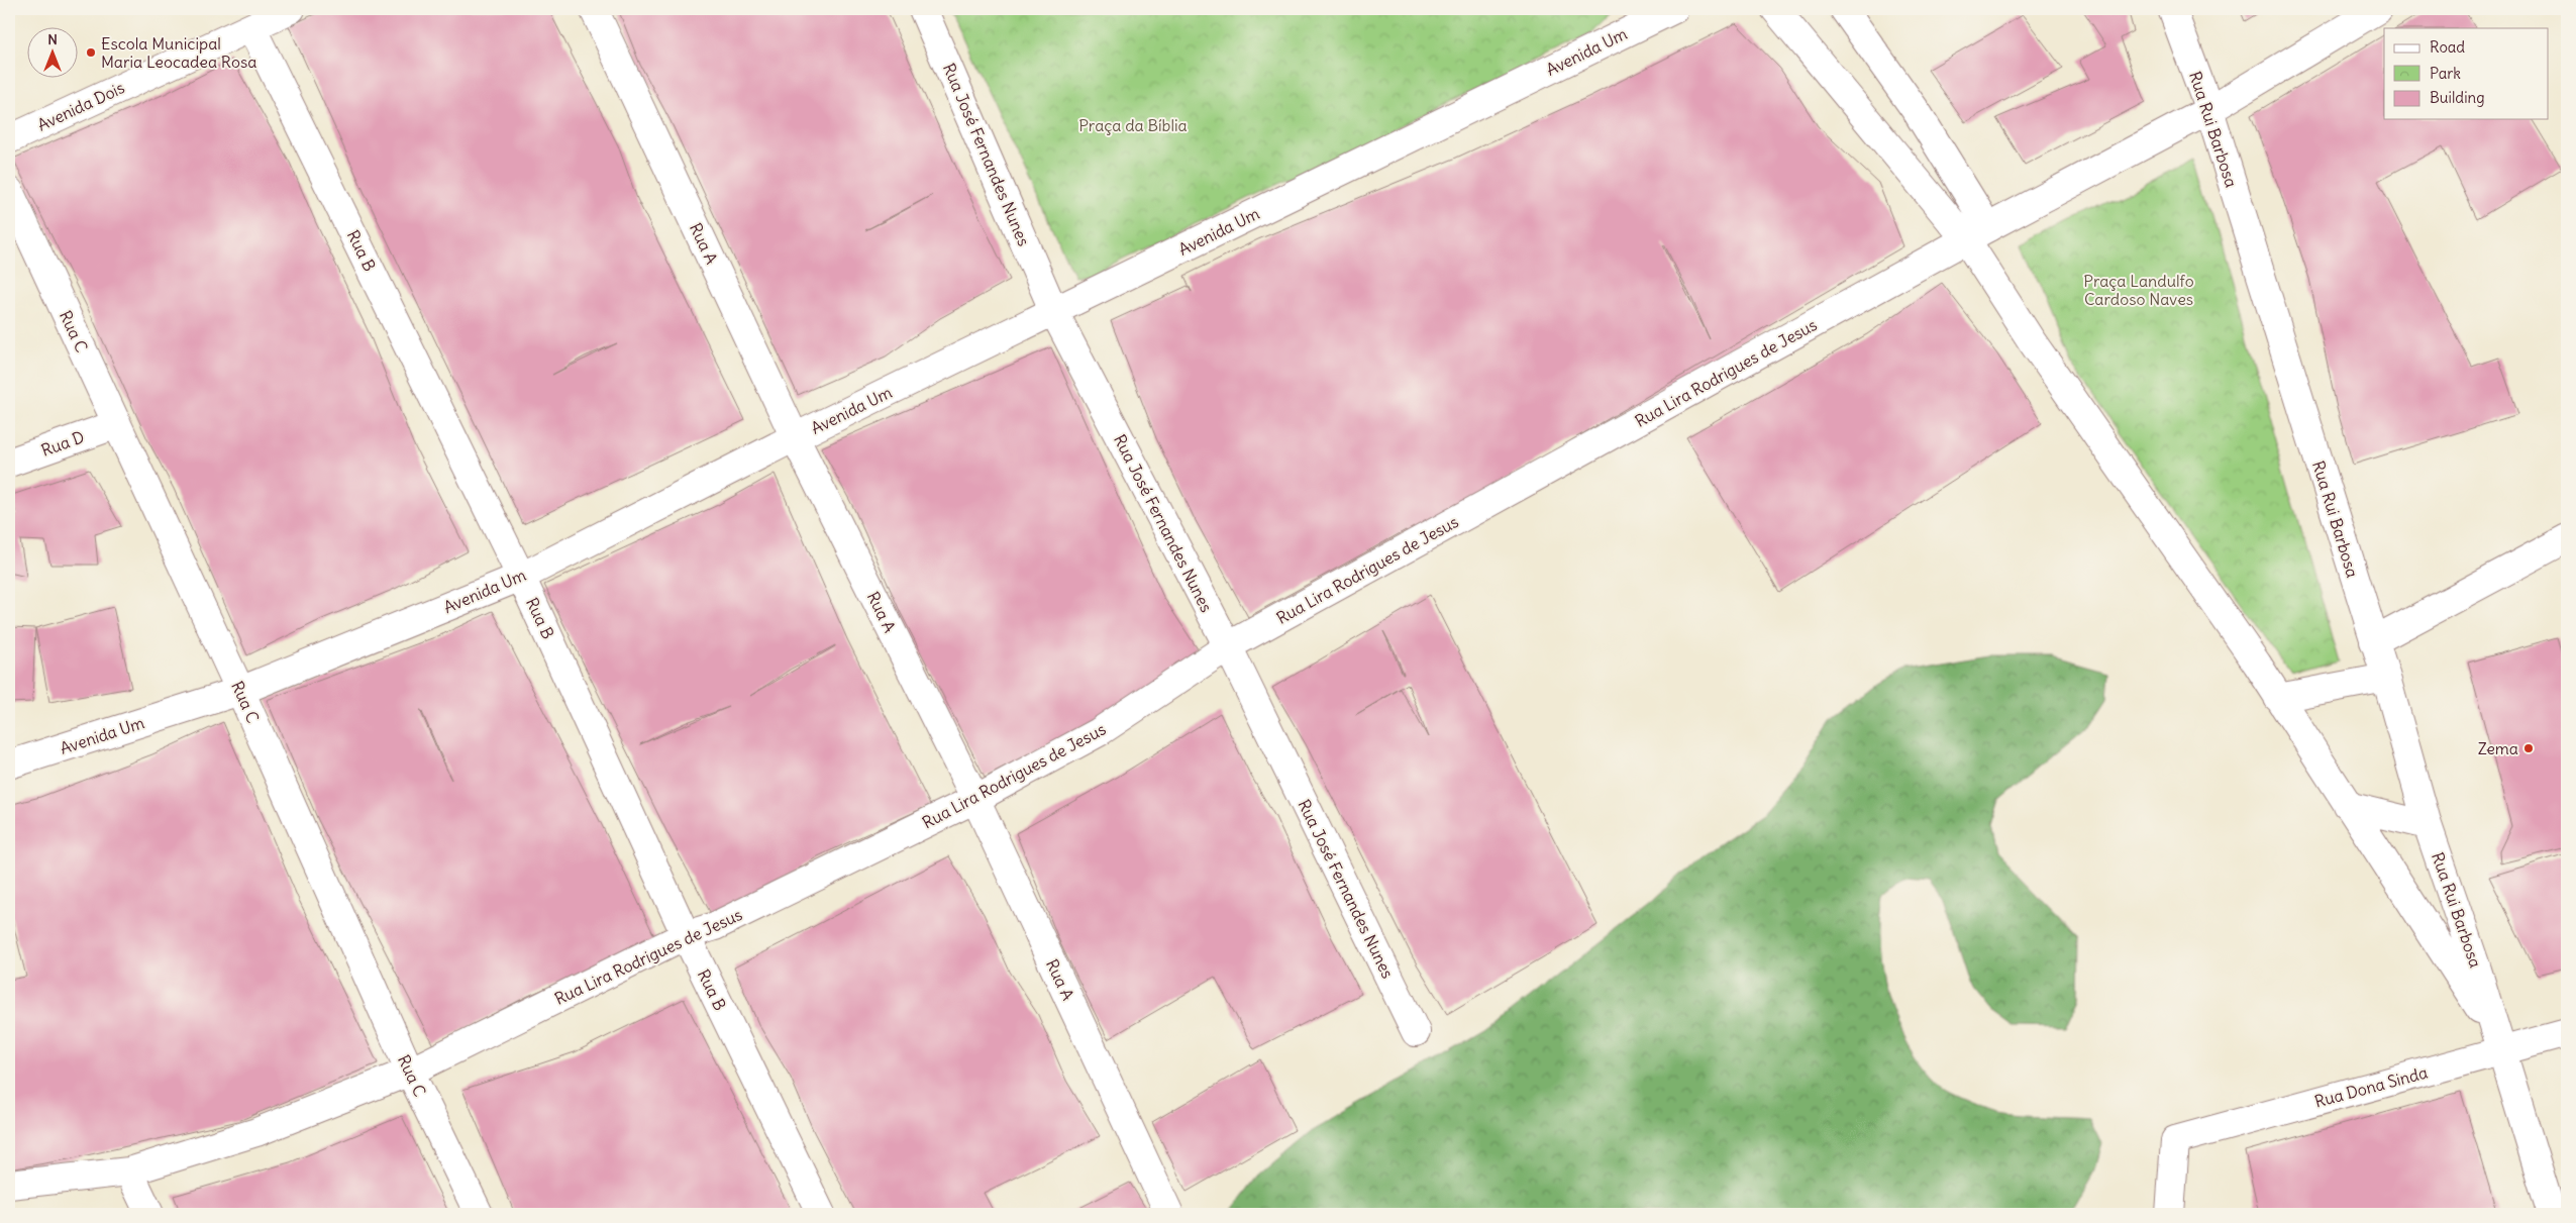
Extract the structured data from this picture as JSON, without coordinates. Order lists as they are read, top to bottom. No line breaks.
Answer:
{"streets":{"street":["Avenida Um","Avenida Dois","Rua Rui Barbosa","Rua José Fernandes Nunes","Rua A","Rua B","Rua C","Rua Lira Rodrigues de Jesus","Rua D","Rua Dona Sinda"]},"crossings":[["Avenida Um","Rua José Fernandes Nunes"],["Avenida Um","Rua A"],["Avenida Um","Rua B"],["Avenida Um","Rua C"],["Avenida Dois","Rua B"],["Rua Rui Barbosa","Rua Lira Rodrigues de Jesus"],["Rua Rui Barbosa","Rua Dona Sinda"],["Rua José Fernandes Nunes","Rua Lira Rodrigues de Jesus"],["Rua A","Rua Lira Rodrigues de Jesus"],["Rua B","Rua Lira Rodrigues de Jesus"],["Rua C","Rua Lira Rodrigues de Jesus"],["Rua C","Rua D"]],"parks":["Praça da Bíblia","Praça Landulfo Cardoso Naves"],"places":["Escola Municipal Maria Leocadea Rosa","Zema"],"legend":["Road","Park","Building"],"north":"top"}
